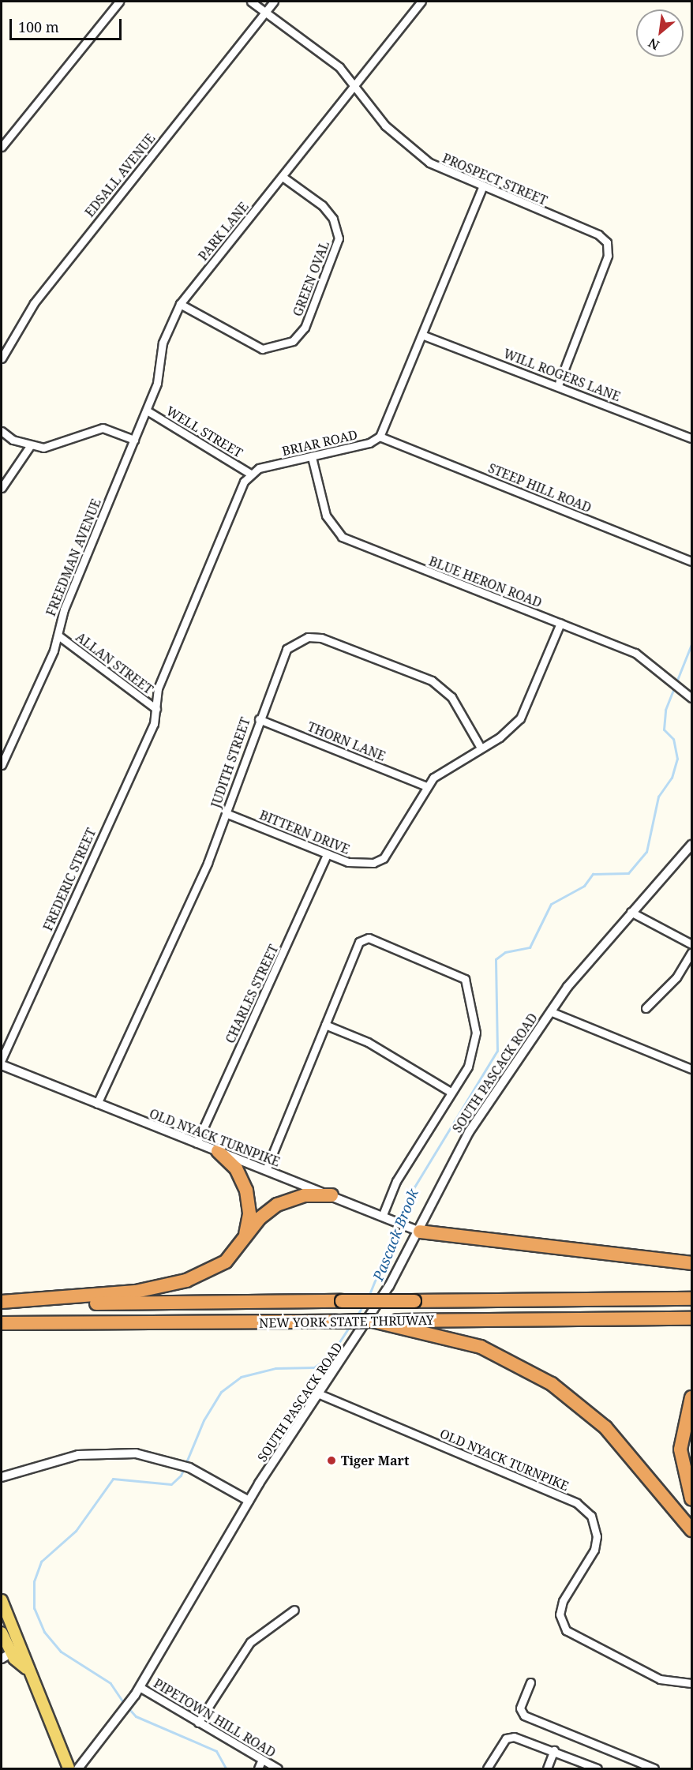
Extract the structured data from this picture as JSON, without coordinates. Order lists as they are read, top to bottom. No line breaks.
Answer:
{"streets":{"highway":["NEW YORK STATE THRUWAY"],"street":["EDSALL AVENUE","PROSPECT STREET","PARK LANE","GREEN OVAL","WILL ROGERS LANE","WELL STREET","BRIAR ROAD","STEEP HILL ROAD","FREEDMAN AVENUE","BLUE HERON ROAD","ALLAN STREET","THORN LANE","JUDITH STREET","BITTERN DRIVE","FREDERIC STREET","CHARLES STREET","SOUTH PASCACK ROAD","OLD NYACK TURNPIKE","PIPETOWN HILL ROAD"]},"crossings":[["EDSALL AVENUE","PROSPECT STREET"],["PROSPECT STREET","PARK LANE"],["PROSPECT STREET","WILL ROGERS LANE"],["PARK LANE","GREEN OVAL"],["PARK LANE","WELL STREET"],["PARK LANE","FREEDMAN AVENUE"],["WELL STREET","BRIAR ROAD"],["WELL STREET","FREEDMAN AVENUE"],["BRIAR ROAD","STEEP HILL ROAD"],["BRIAR ROAD","BLUE HERON ROAD"],["FREEDMAN AVENUE","ALLAN STREET"],["BLUE HERON ROAD","BITTERN DRIVE"],["ALLAN STREET","FREDERIC STREET"],["THORN LANE","JUDITH STREET"],["THORN LANE","BITTERN DRIVE"],["JUDITH STREET","BITTERN DRIVE"],["JUDITH STREET","OLD NYACK TURNPIKE"],["BITTERN DRIVE","CHARLES STREET"],["CHARLES STREET","OLD NYACK TURNPIKE"],["SOUTH PASCACK ROAD","OLD NYACK TURNPIKE"],["SOUTH PASCACK ROAD","PIPETOWN HILL ROAD"]],"water":["Pascack Brook"],"places":["Tiger Mart"],"scale_bar":"100 m","north":"bottom left"}
